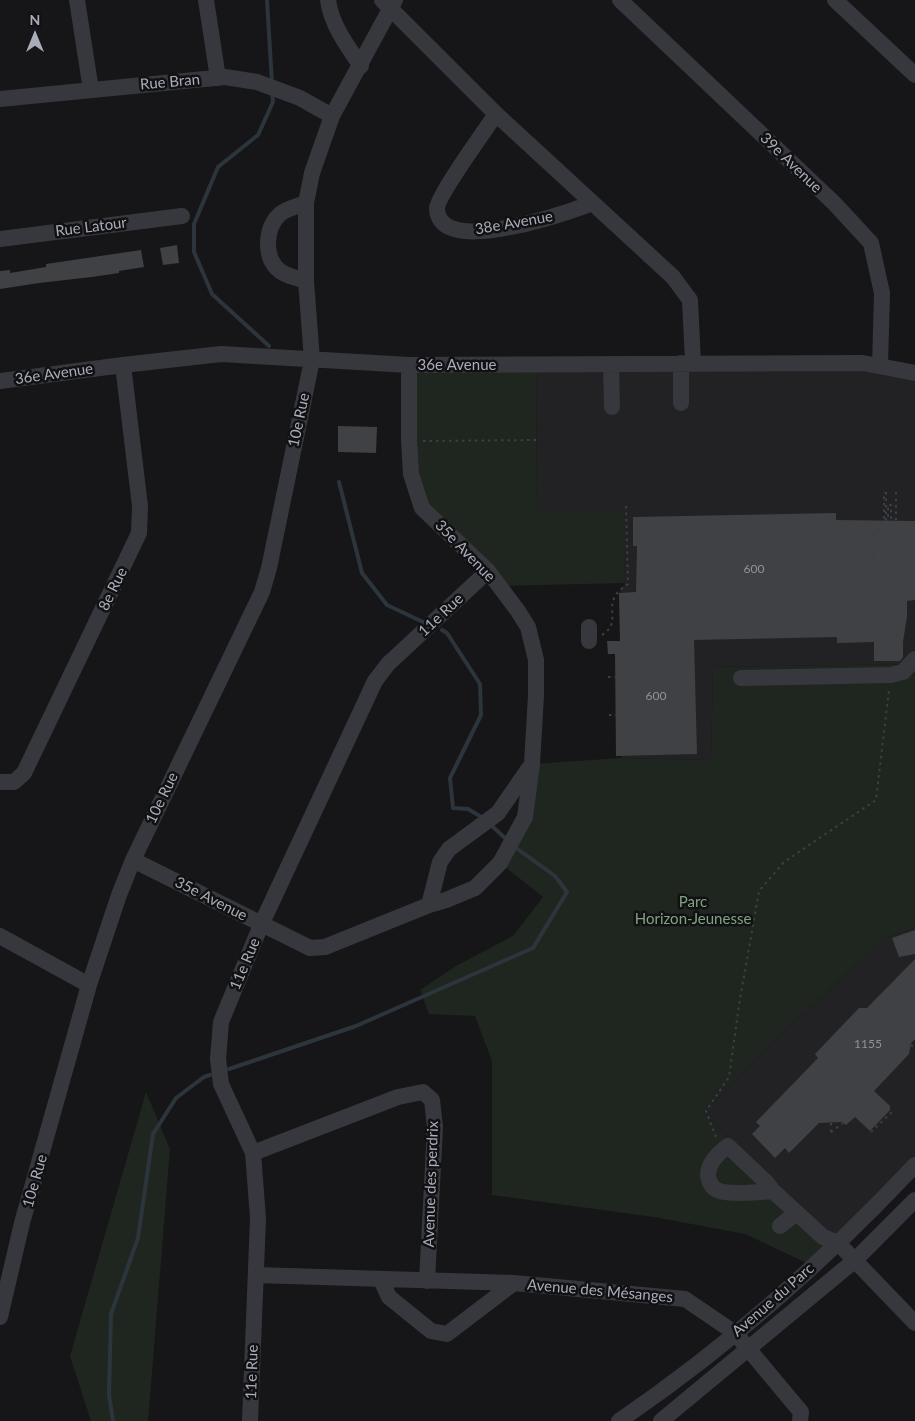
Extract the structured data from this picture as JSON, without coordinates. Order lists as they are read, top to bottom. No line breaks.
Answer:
{"streets":{"street":["Rue Bran","39e Avenue","38e Avenue","Rue Latour","36e Avenue","10e Rue","35e Avenue","8e Rue","11e Rue","Avenue des perdrix","Avenue des Mésanges","Avenue du Parc"]},"crossings":[["Rue Bran","10e Rue"],["39e Avenue","36e Avenue"],["36e Avenue","10e Rue"],["36e Avenue","35e Avenue"],["36e Avenue","8e Rue"],["10e Rue","35e Avenue"],["35e Avenue","11e Rue"],["11e Rue","Avenue des perdrix"],["11e Rue","Avenue des Mésanges"],["Avenue des perdrix","Avenue des Mésanges"],["Avenue des Mésanges","Avenue du Parc"]],"parks":["Parc Horizon-Jeunesse"],"house_numbers":["600","600","1155"],"north":"top"}
